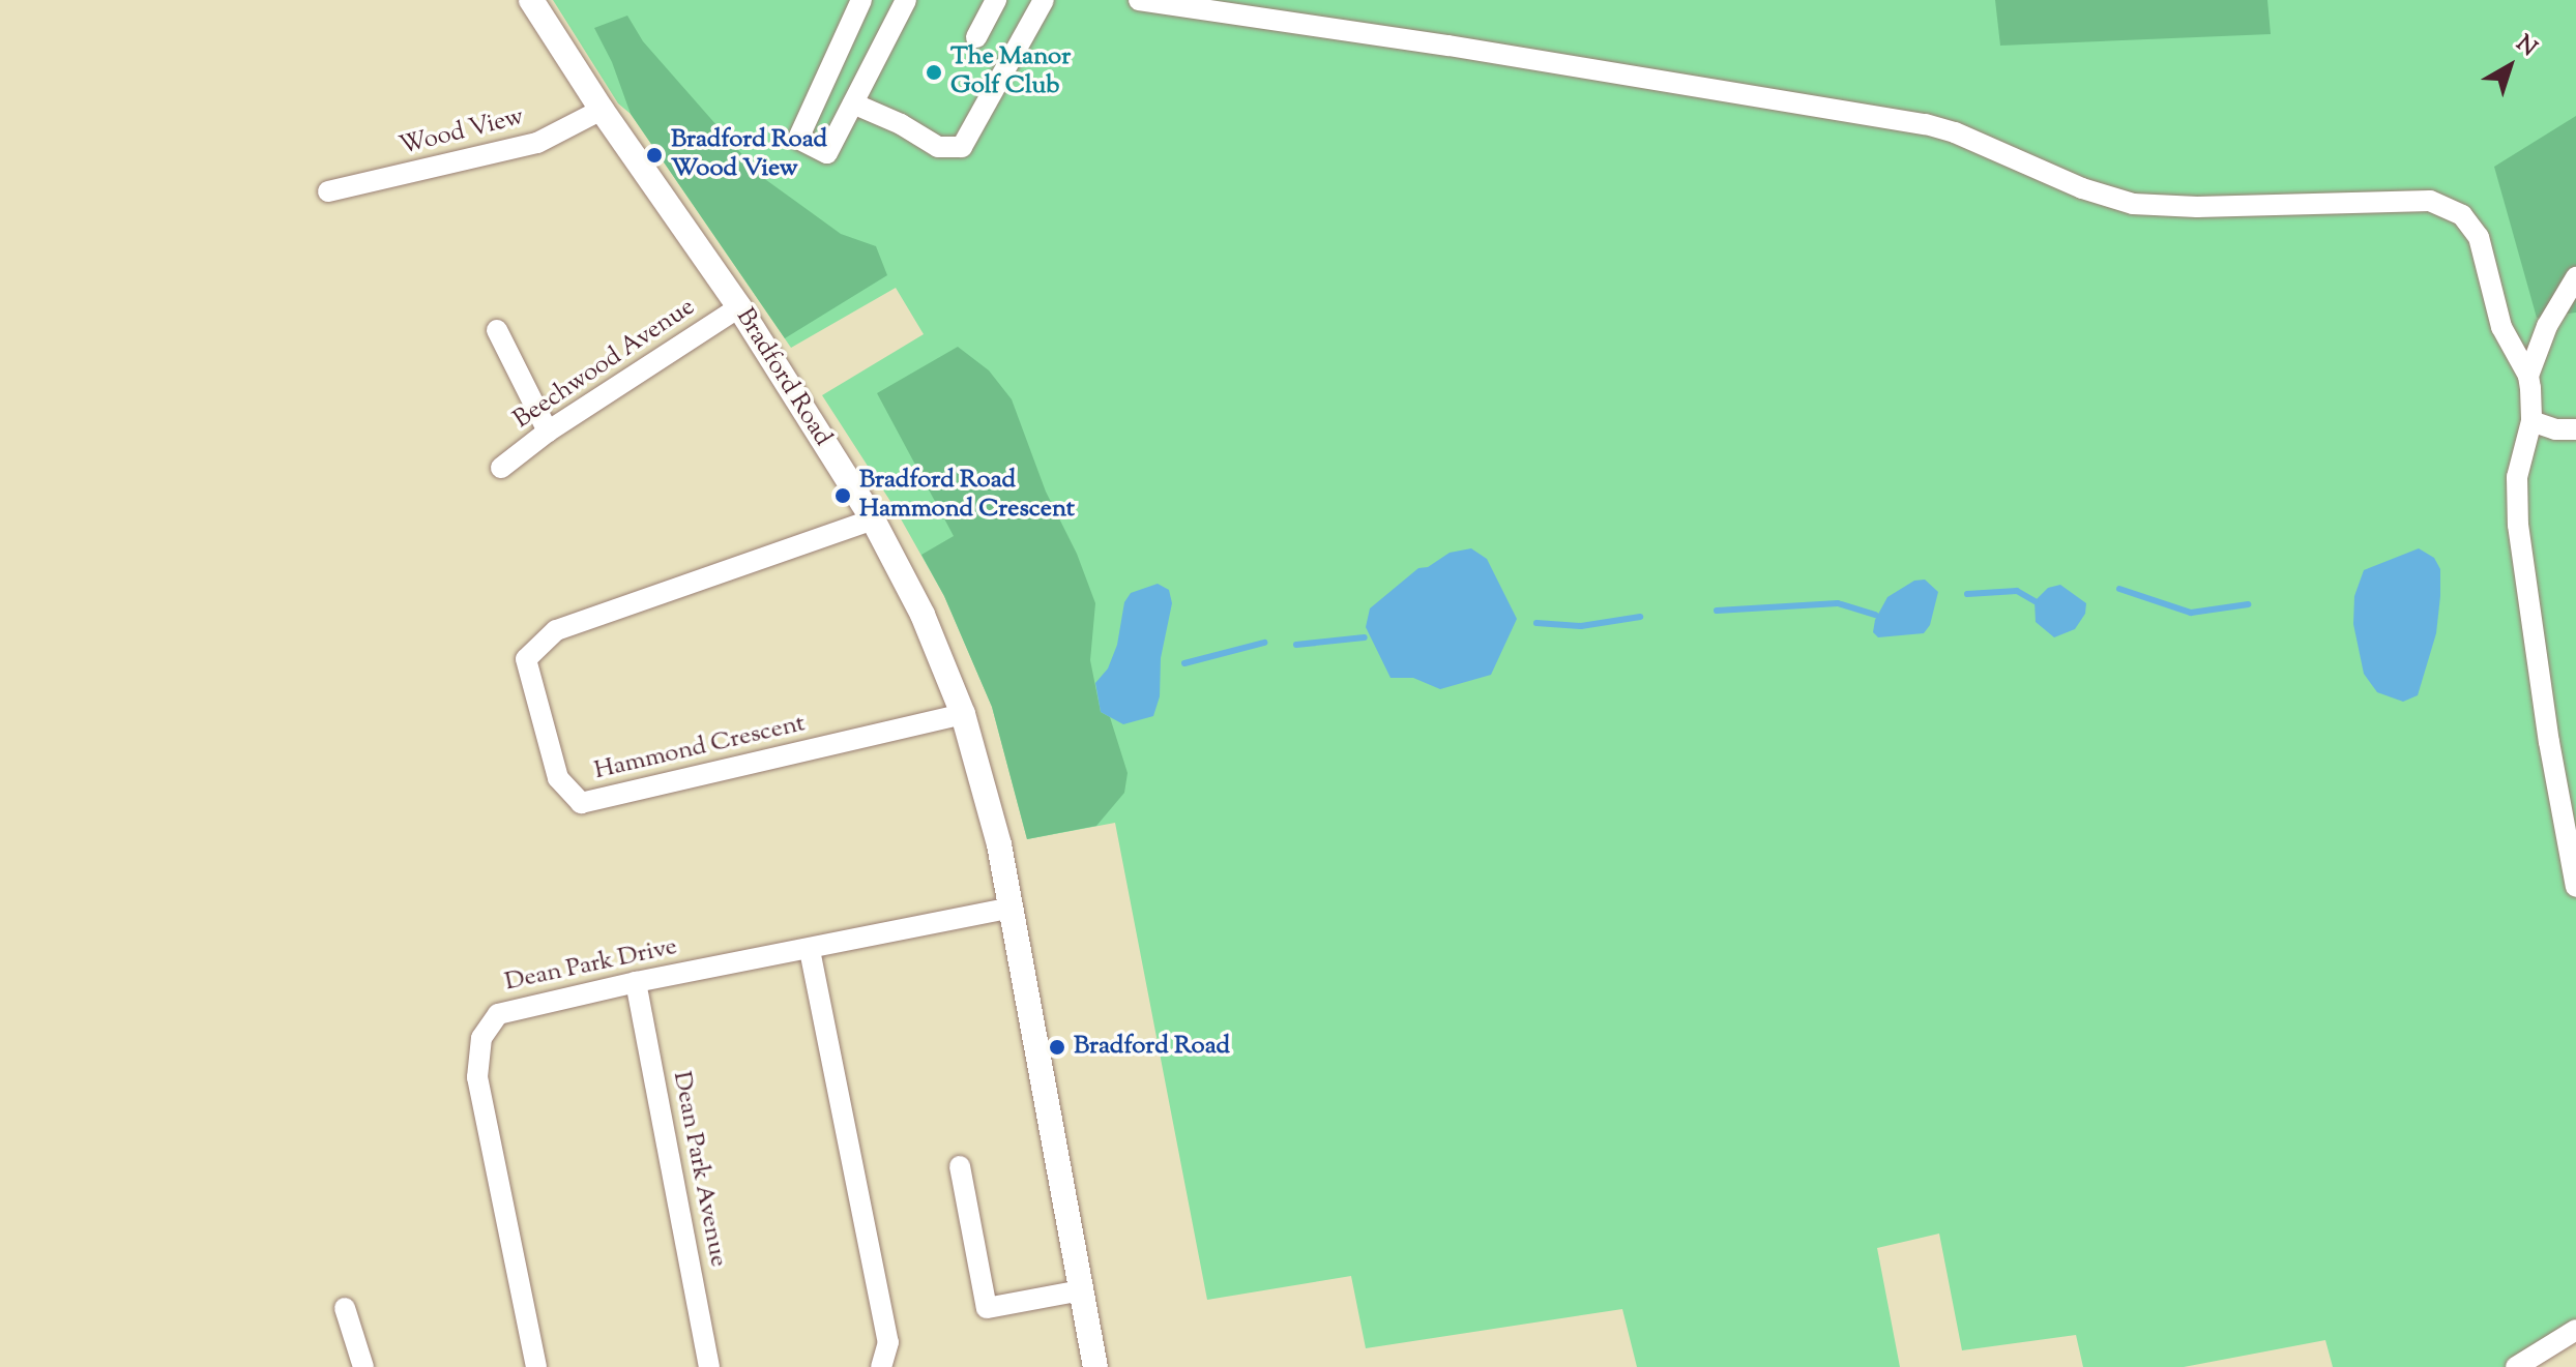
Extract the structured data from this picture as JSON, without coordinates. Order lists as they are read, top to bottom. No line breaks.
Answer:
{"streets":{"main road":["Bradford Road"],"street":["Wood View","Beechwood Avenue","Hammond Crescent","Dean Park Drive","Dean Park Avenue"]},"crossings":[["Wood View","Bradford Road"],["Beechwood Avenue","Bradford Road"],["Bradford Road","Hammond Crescent"],["Bradford Road","Dean Park Drive"],["Dean Park Drive","Dean Park Avenue"]],"places":["The Manor Golf Club","Bradford Road Wood View","Bradford Road Hammond Crescent","Bradford Road"],"north":"top right"}
